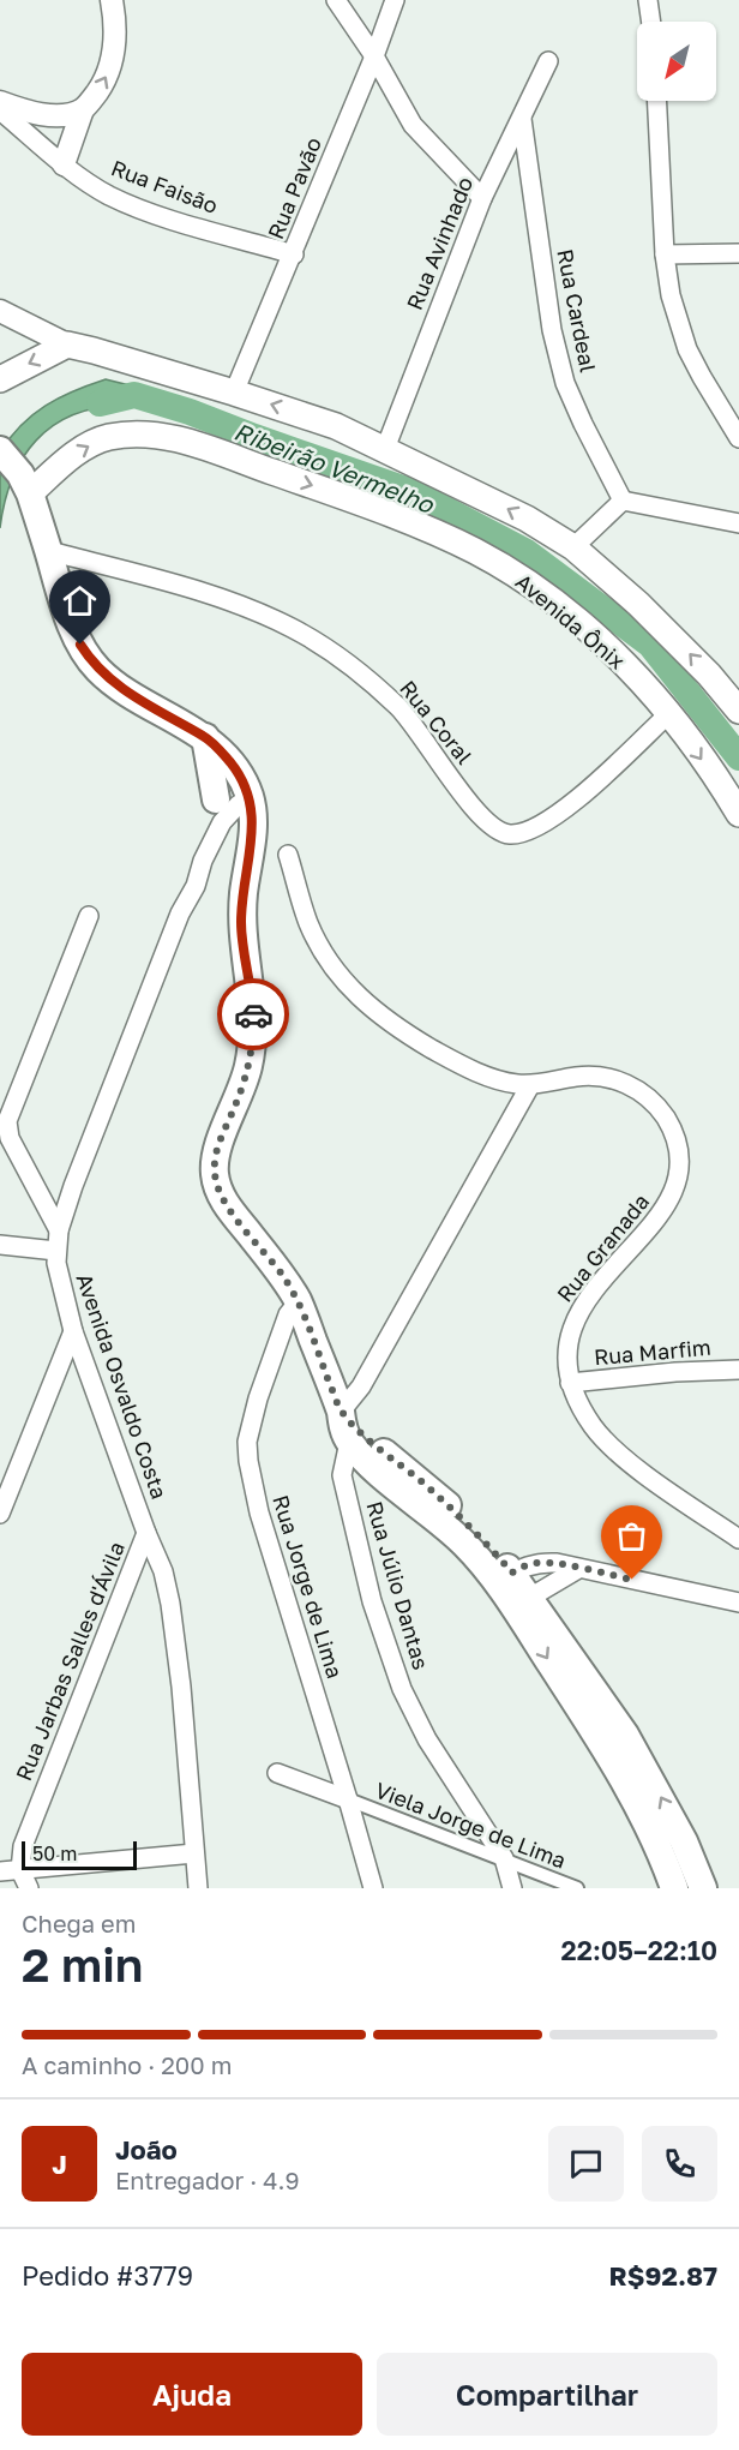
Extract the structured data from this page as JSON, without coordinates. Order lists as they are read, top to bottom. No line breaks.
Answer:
{"streets":{"main road":["Avenida Ônix"],"street":["Rua Faisão","Rua Pavão","Rua Avinhado","Rua Cardeal","Rua Coral","Rua Granada","Rua Marfim","Avenida Osvaldo Costa","Rua Júlio Dantas","Rua Jorge de Lima","Rua Jarbas Salles d'Ávila","Viela Jorge de Lima"]},"crossings":[["Rua Faisão","Rua Pavão"],["Rua Avinhado","Rua Cardeal"],["Avenida Ônix","Rua Coral"],["Rua Granada","Rua Marfim"],["Avenida Osvaldo Costa","Rua Jarbas Salles d'Ávila"],["Rua Júlio Dantas","Viela Jorge de Lima"],["Rua Jorge de Lima","Viela Jorge de Lima"]],"water":["Ribeirão Vermelho"],"scale_bar":"50 m","north":"bottom left","page":{"scale":"50 m","heading":["2 min","Chega em","22:05–22:10"],"panel":["João","Entregador · 4.9","Pedido #3779","R$92.87"],"bar":"A caminho · 200 m","round":"J","buttons":["Ajuda","Compartilhar"]}}
